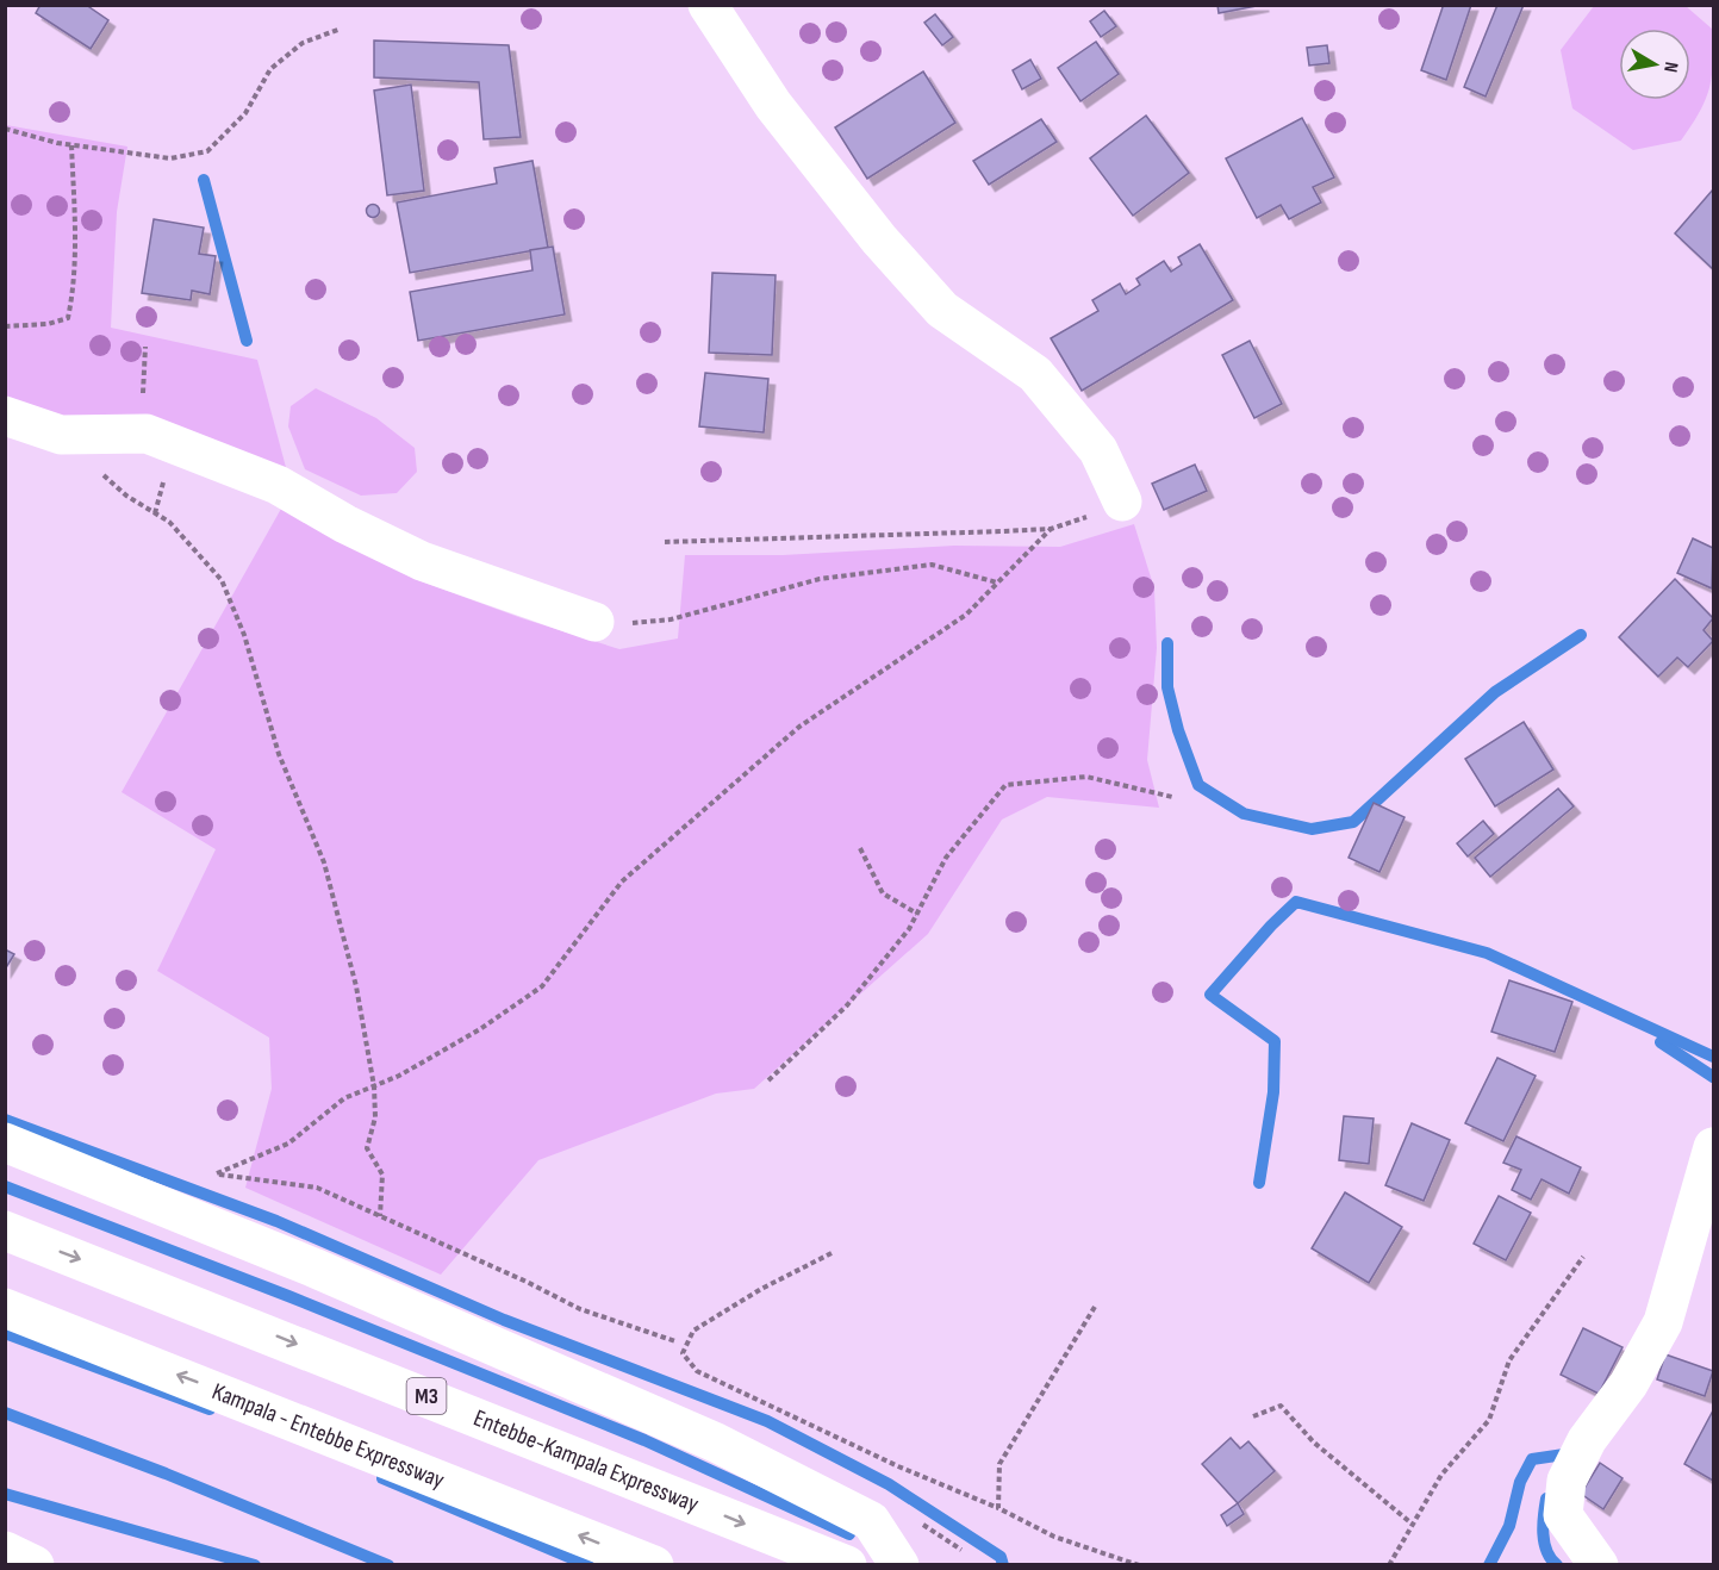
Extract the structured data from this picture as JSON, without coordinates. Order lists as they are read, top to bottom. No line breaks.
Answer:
{"streets":{"main road":["M3","Kampala - Entebbe Expressway","Entebbe-Kampala Expressway"]},"north":"right"}
